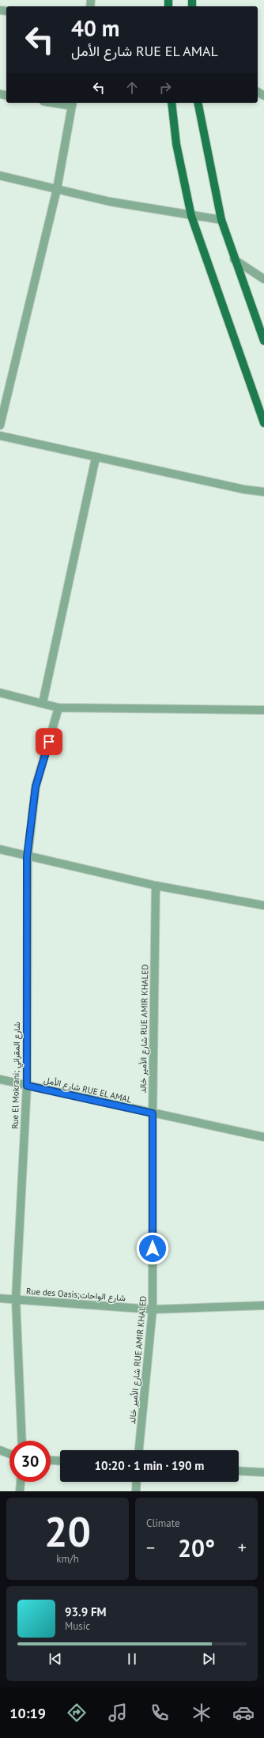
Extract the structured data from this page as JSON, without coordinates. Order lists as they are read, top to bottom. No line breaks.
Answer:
{"streets":{"street":["شارع الأمير خالد RUE AMIR KHALED","Rue El Mokrani; شارع المقراني","شارع الأمل RUE EL AMAL","Rue des Oasis;شارع الواحات"]},"crossings":[["شارع الأمير خالد RUE AMIR KHALED","شارع الأمل RUE EL AMAL"],["شارع الأمير خالد RUE AMIR KHALED","Rue des Oasis;شارع الواحات"],["Rue El Mokrani; شارع المقراني","شارع الأمل RUE EL AMAL"],["Rue El Mokrani; شارع المقراني","Rue des Oasis;شارع الواحات"]],"page":{"turn":["40 m","شارع الأمل RUE EL AMAL"],"limit":"30","trip":"10:20 · 1 min · 190 m","tile":[["20","km/h"],"Climate"],"heat":["−","20°","+"],"song":["93.9 FM","Music"],"tabs":"10:19"}}
